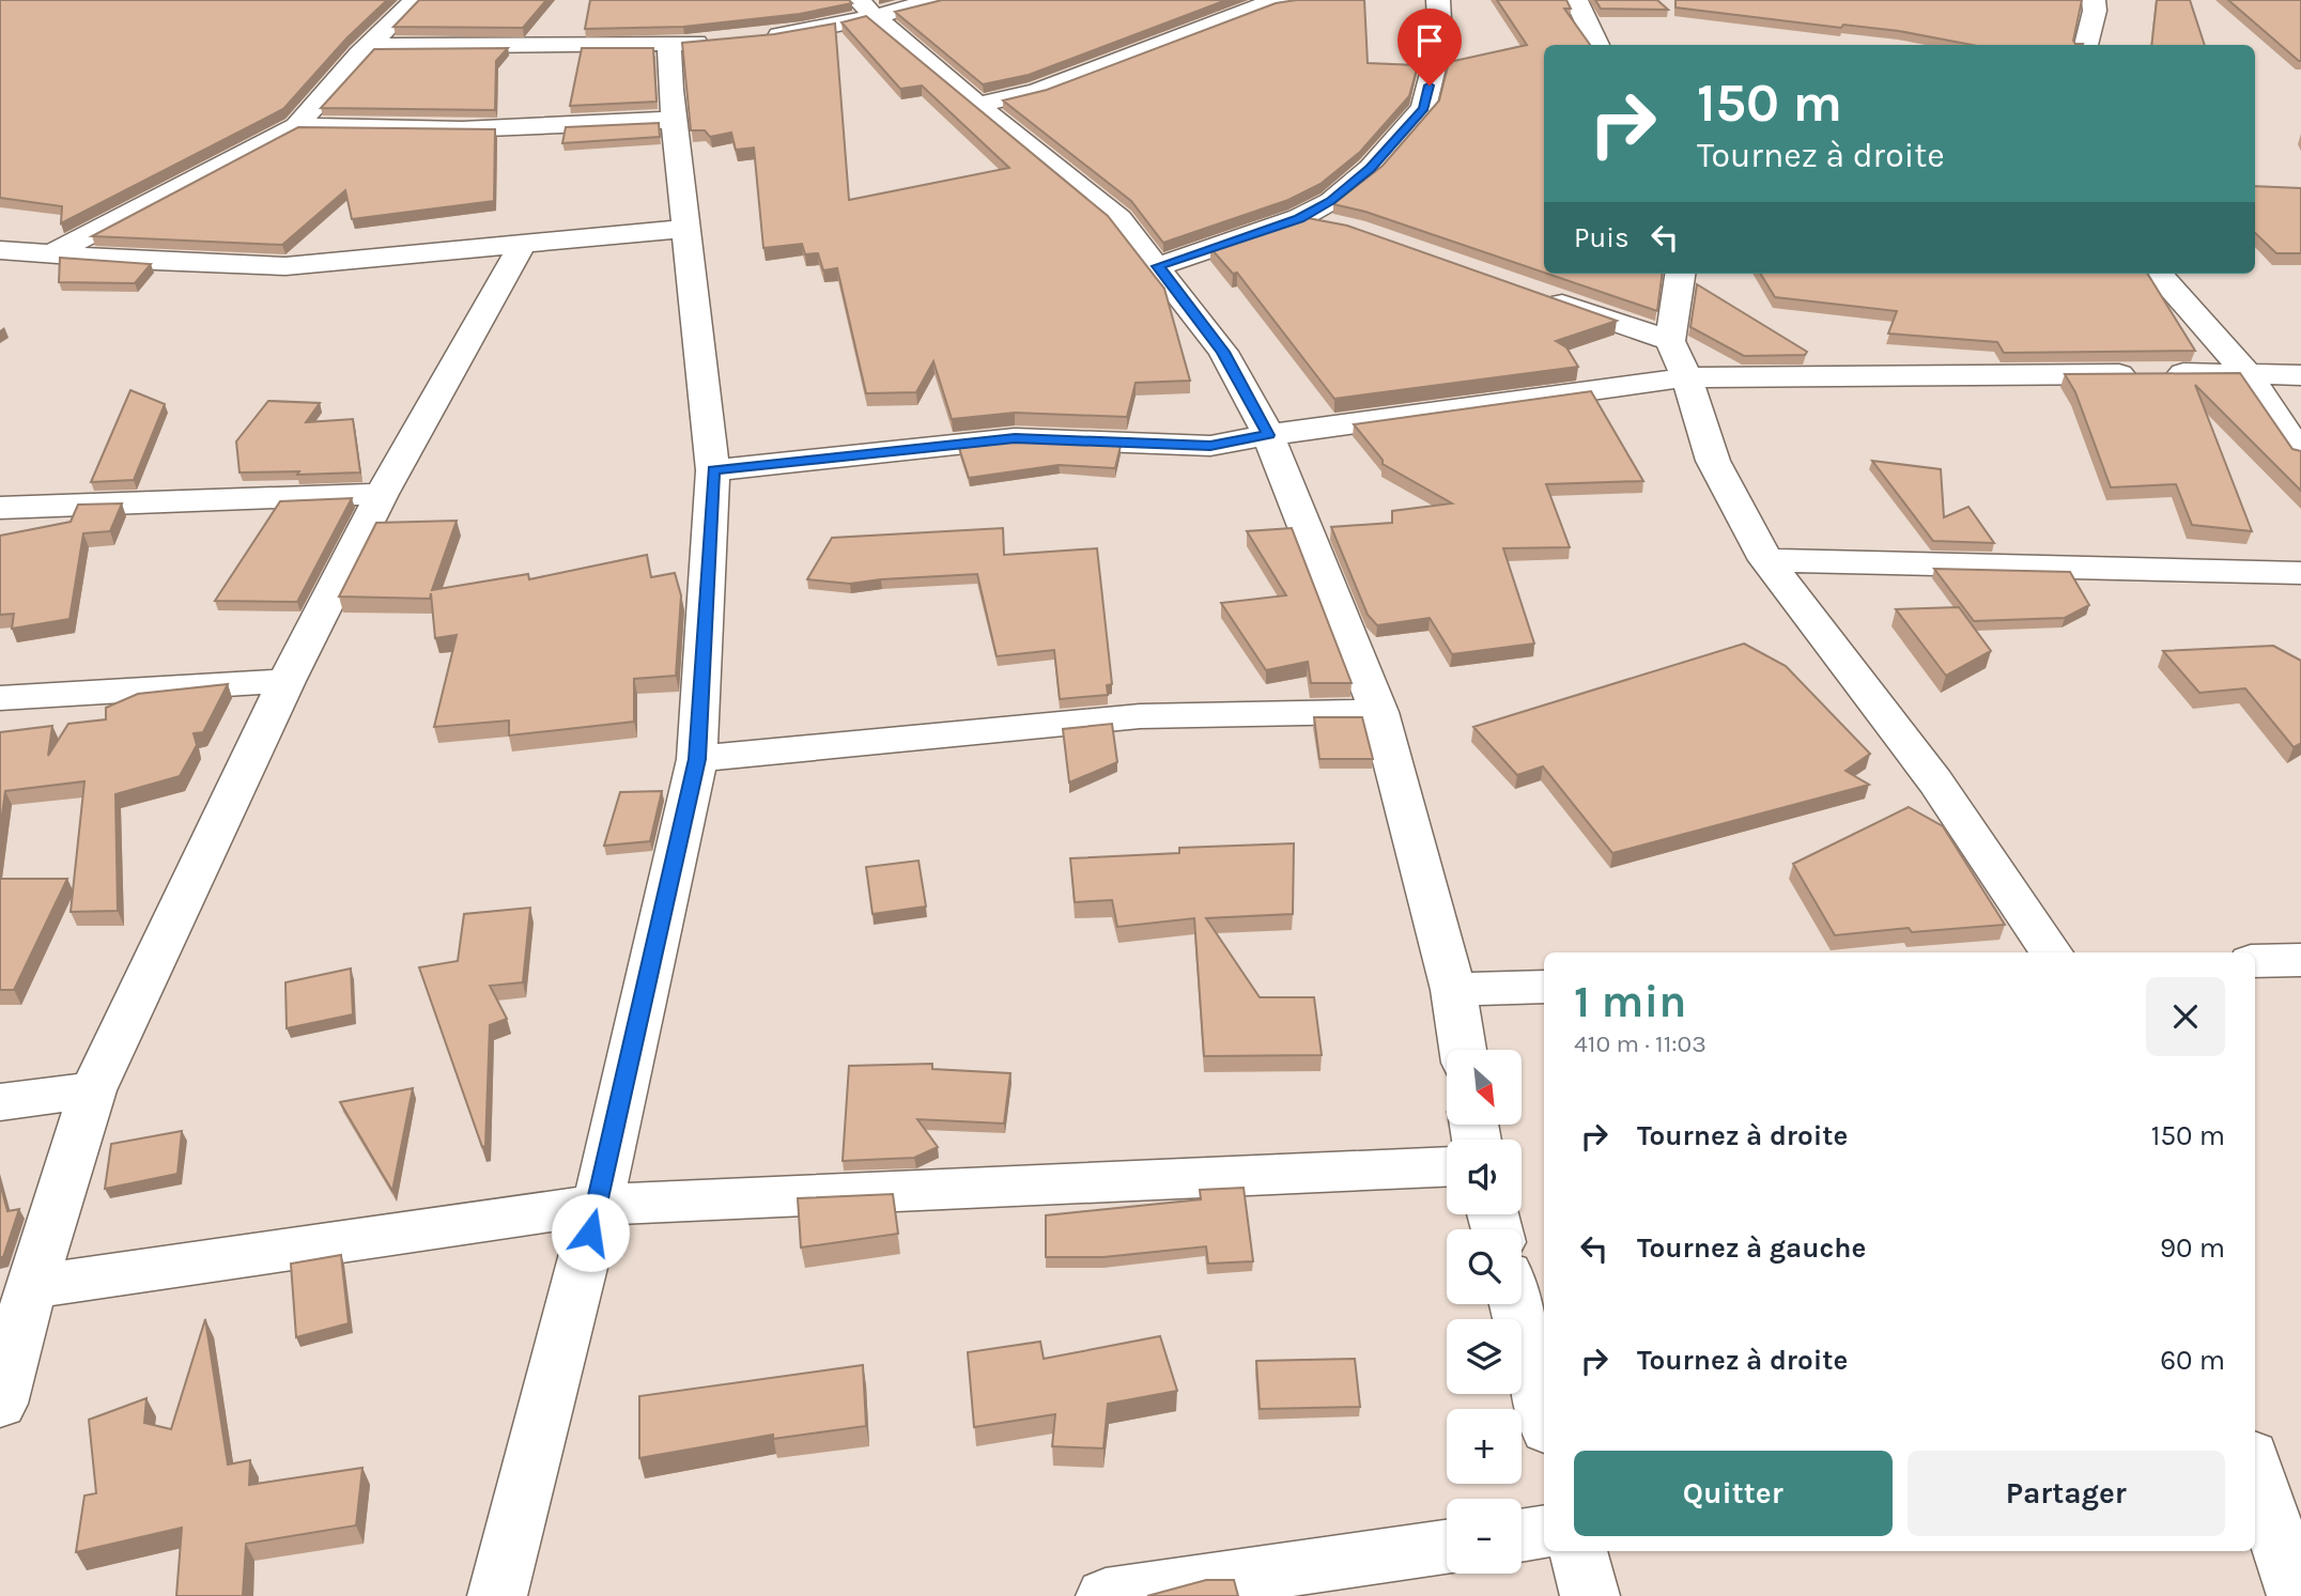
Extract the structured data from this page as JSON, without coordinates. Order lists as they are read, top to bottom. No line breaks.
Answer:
{"north":"bottom right","page":{"turn":["150 m","Tournez à droite"],"then":"Puis","heading":["1 min","410 m · 11:03"],"map_buttons":["+","−"],"list":[{"name":"Tournez à droite","value":"150 m"},{"name":"Tournez à gauche","value":"90 m"},{"name":"Tournez à droite","value":"60 m"}],"buttons":["Quitter","Partager"]}}
